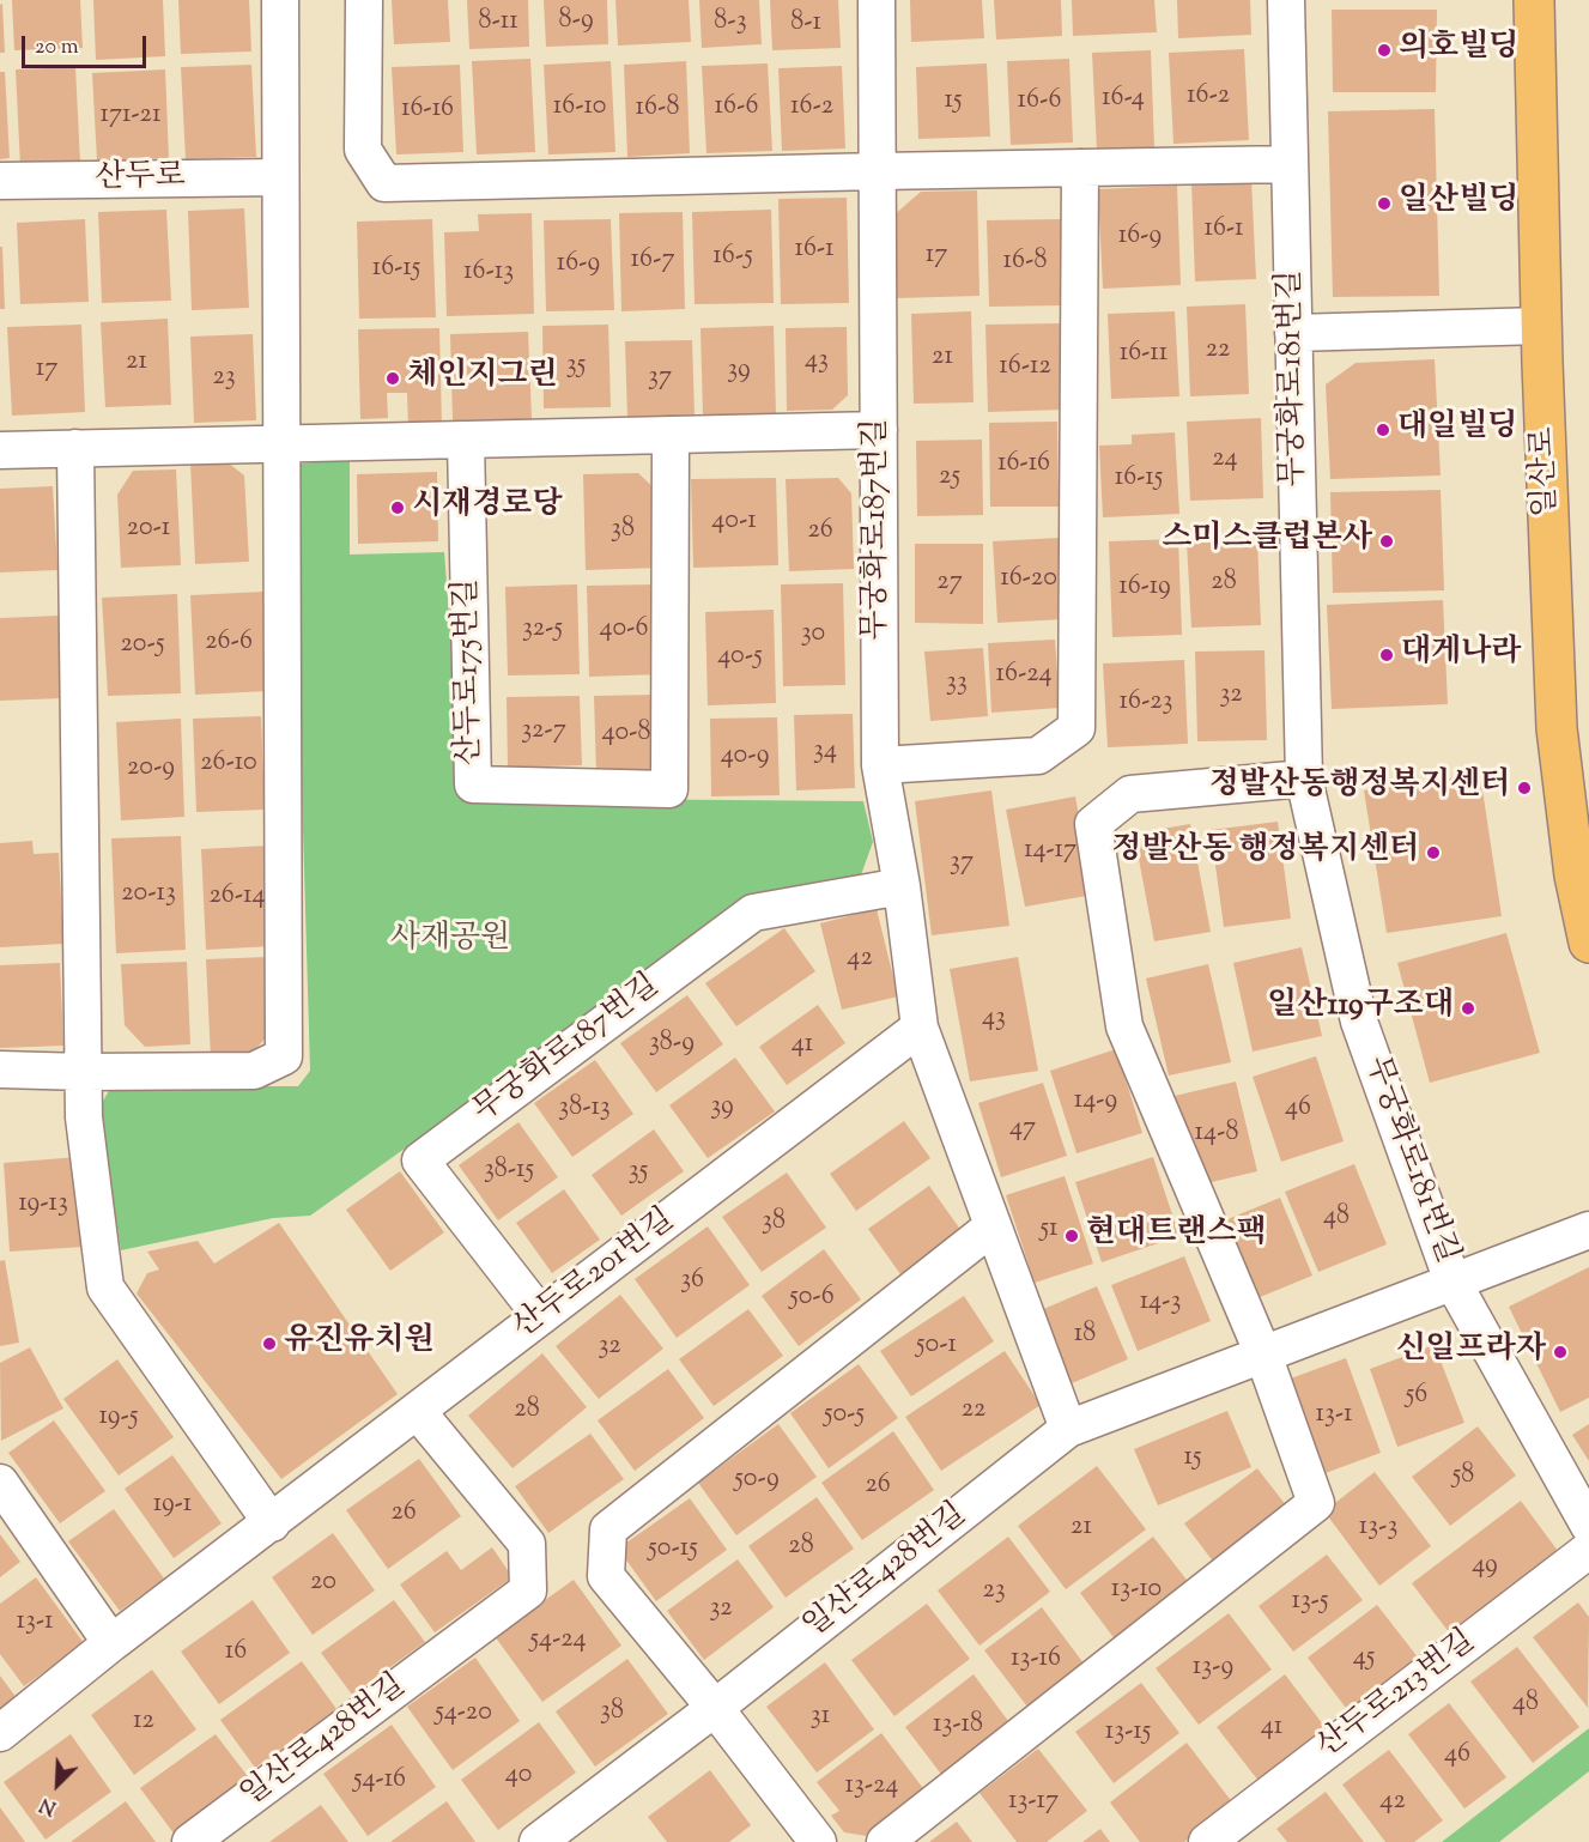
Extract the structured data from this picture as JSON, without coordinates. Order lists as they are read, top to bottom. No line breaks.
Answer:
{"streets":{"main road":["일산로"],"street":["산두로","무궁화로181번길","무궁화로187번길","산두로175번길","산두로201번길","일산로428번길","산두로213번길"]},"crossings":[["무궁화로181번길","일산로428번길"],["무궁화로187번길","산두로201번길"],["무궁화로187번길","일산로428번길"],["산두로201번길","일산로428번길"]],"parks":["사재공원"],"places":["의호빌딩","일산빌딩","체인지그린","대일빌딩","시재경로당","스미스클럽본사","대게나라","정발산동행정복지센터","정발산동 행정복지센터","일산119구조대","현대트랜스팩","유진유치원","신일프라자"],"house_numbers":["8-9","8-11","8-3","8-1","16-2","16-4","15","16-6","16-10","16-6","16-2","16-8","16-16","171-21","16-1","16-9","16-1","17","16-5","16-7","16-8","16-9","16-15","16-13","22","16-11","21","43","21","35","16-12","17","39","23","37","24","16-16","25","16-15","40-1","20-1","38","26","16-20","27","28","16-19","32-5","40-6","30","26-6","20-5","40-5","16-24","33","32","16-23","32-7","40-8","34","40-9","26-10","20-9","14-17","37","20-13","26-14","42","43","38-9","41","14-9","39","38-13","46","47","14-8","38-15","35","19-13","48","38","51","36","50-6","14-3","18","50-1","32","56","28","22","50-5","13-1","19-5","15","58","50-9","26","19-1","26","21","13-3","28","50-15","49","20","13-10","23","13-5","32","13-1","54-24","16","45","13-16","13-9","48","38","54-20","31","12","13-18","41","13-15","46","40","54-16","13-24","13-17","42"],"scale_bar":"20 m","north":"bottom left"}
